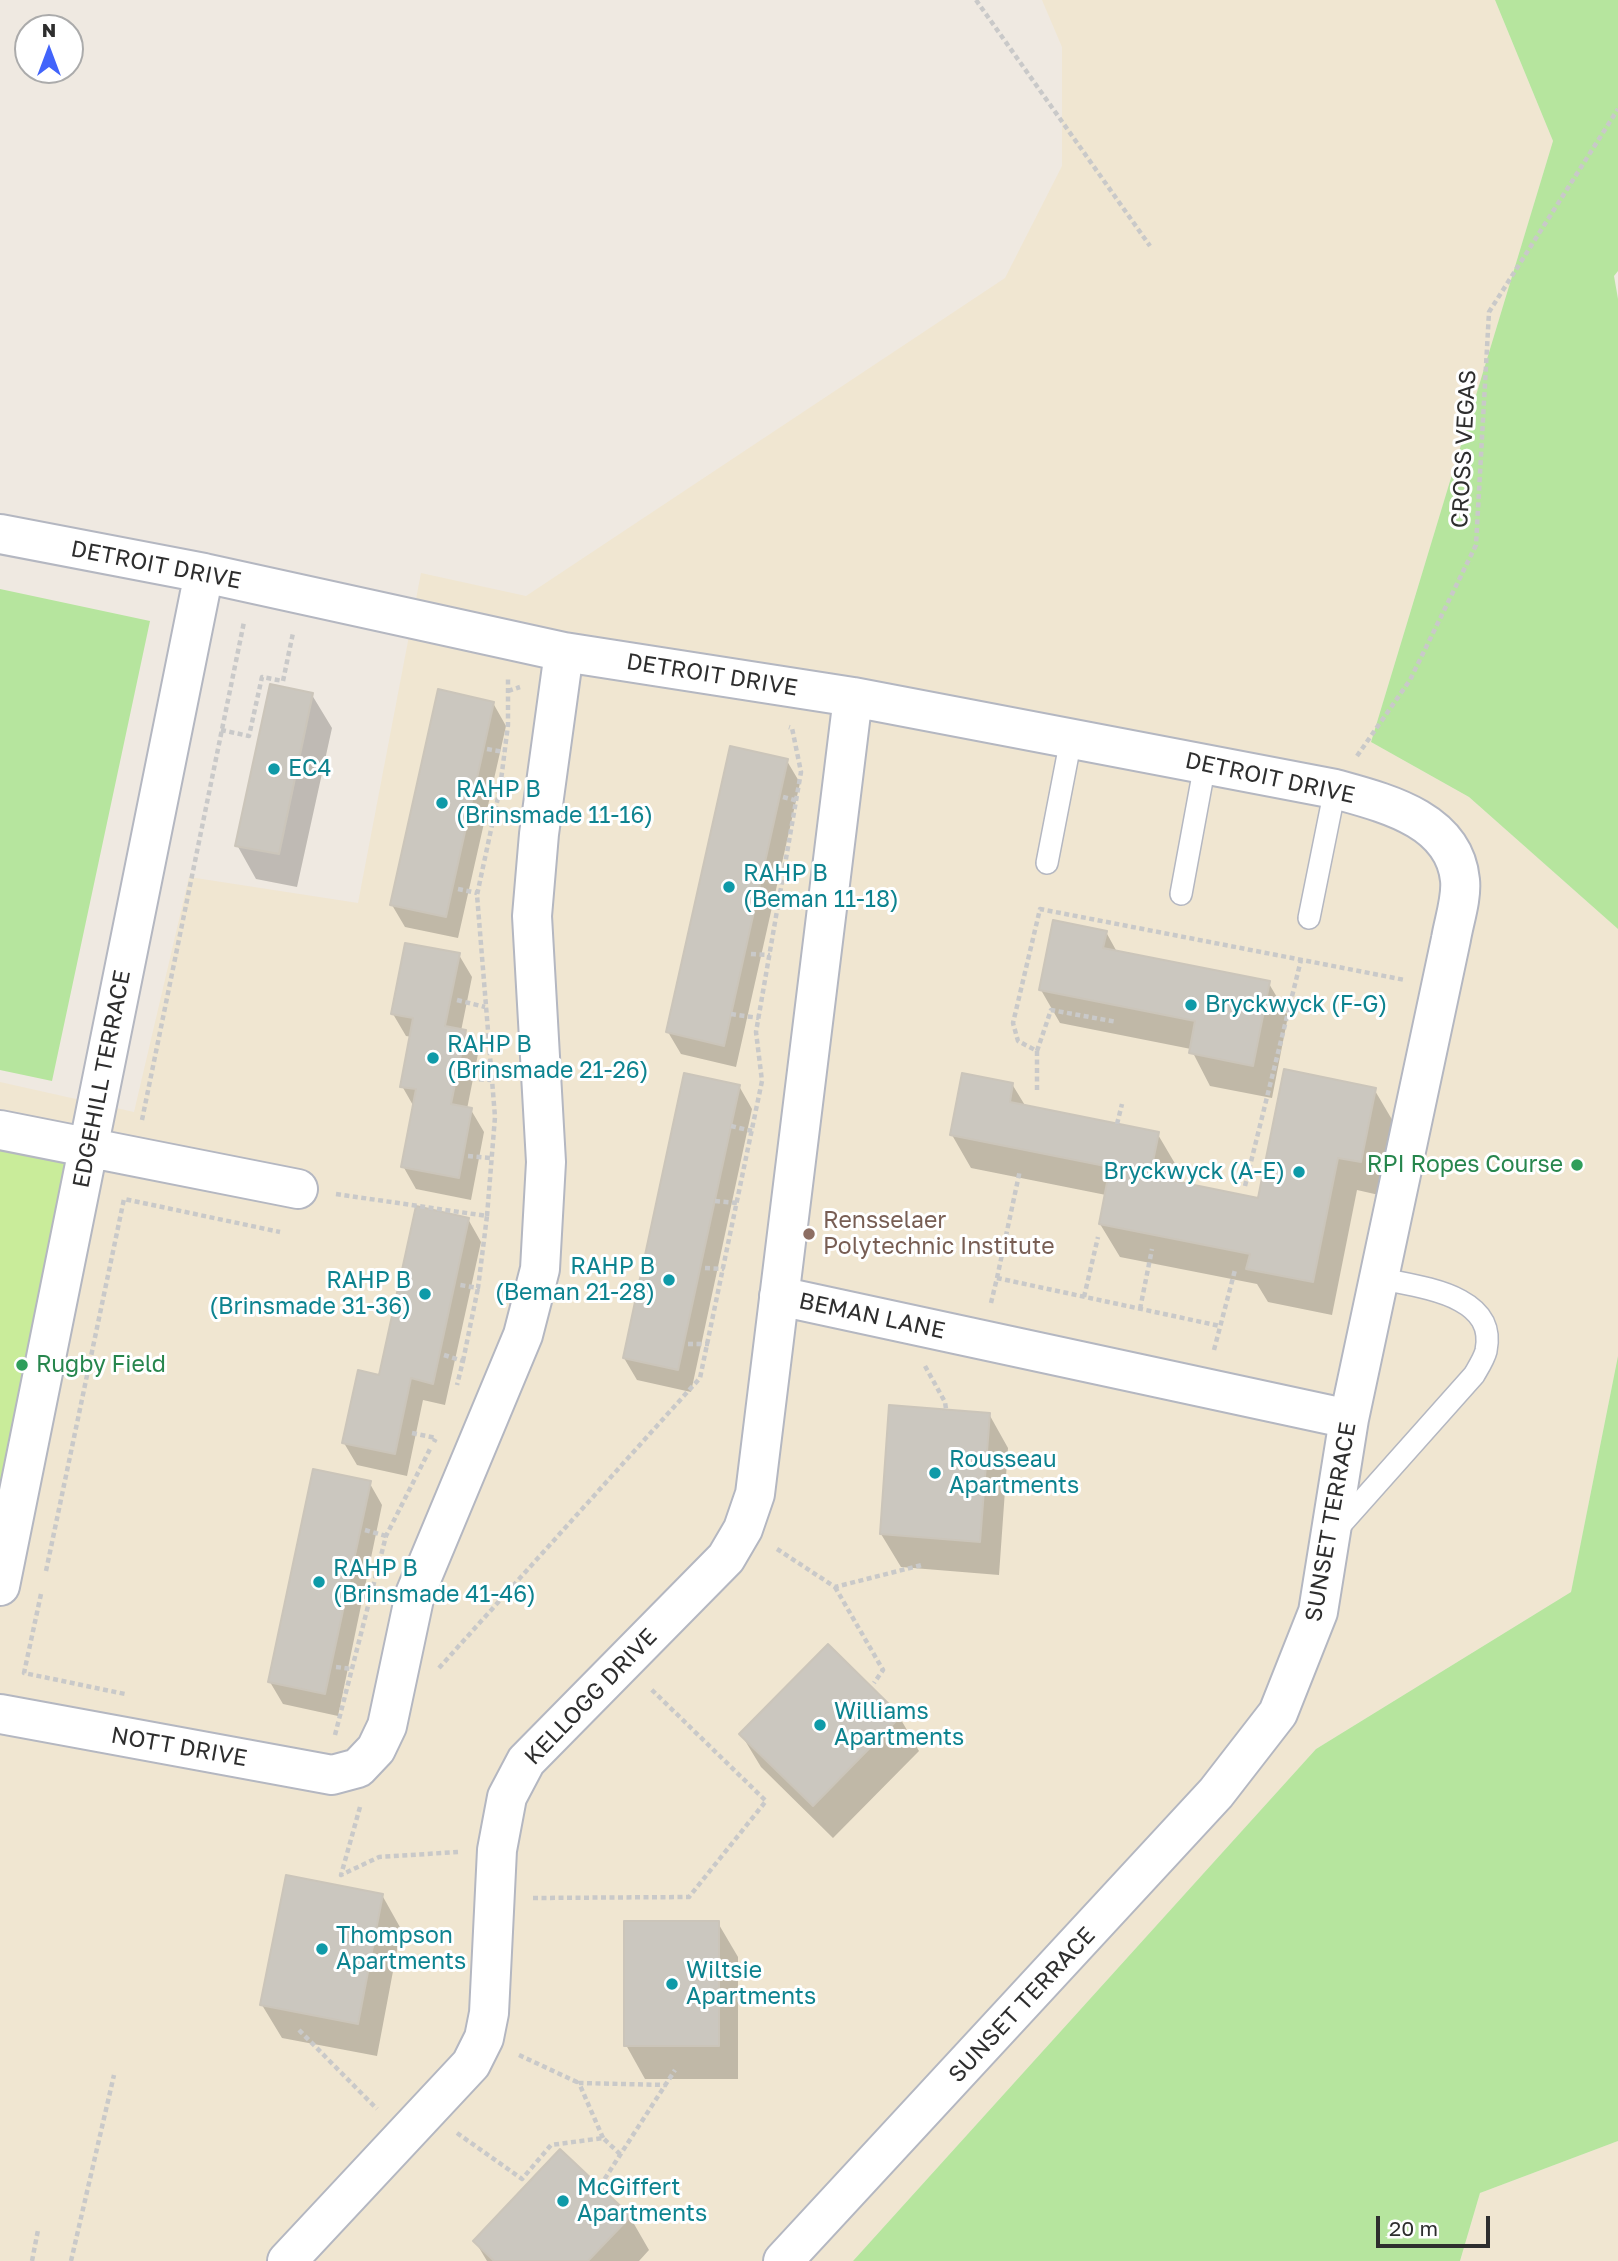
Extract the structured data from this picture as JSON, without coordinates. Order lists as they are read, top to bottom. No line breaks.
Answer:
{"streets":{"street":["DETROIT DRIVE","EDGEHILL TERRACE","BEMAN LANE","SUNSET TERRACE","KELLOGG DRIVE","NOTT DRIVE"],"path":["CROSS VEGAS"]},"crossings":[["CROSS VEGAS","DETROIT DRIVE"],["DETROIT DRIVE","EDGEHILL TERRACE"],["DETROIT DRIVE","BEMAN LANE"],["DETROIT DRIVE","SUNSET TERRACE"],["BEMAN LANE","SUNSET TERRACE"],["BEMAN LANE","KELLOGG DRIVE"]],"places":["EC4","RAHP B (Brinsmade 11-16)","RAHP B (Beman 11-18)","Bryckwyck (F-G)","RAHP B (Brinsmade 21-26)","RPI Ropes Course","Bryckwyck (A-E)","Rensselaer Polytechnic Institute","RAHP B (Beman 21-28)","RAHP B (Brinsmade 31-36)","Rugby Field","Rousseau Apartments","RAHP B (Brinsmade 41-46)","Williams Apartments","Thompson Apartments","Wiltsie Apartments","McGiffert Apartments"],"scale_bar":"20 m","north":"top"}
